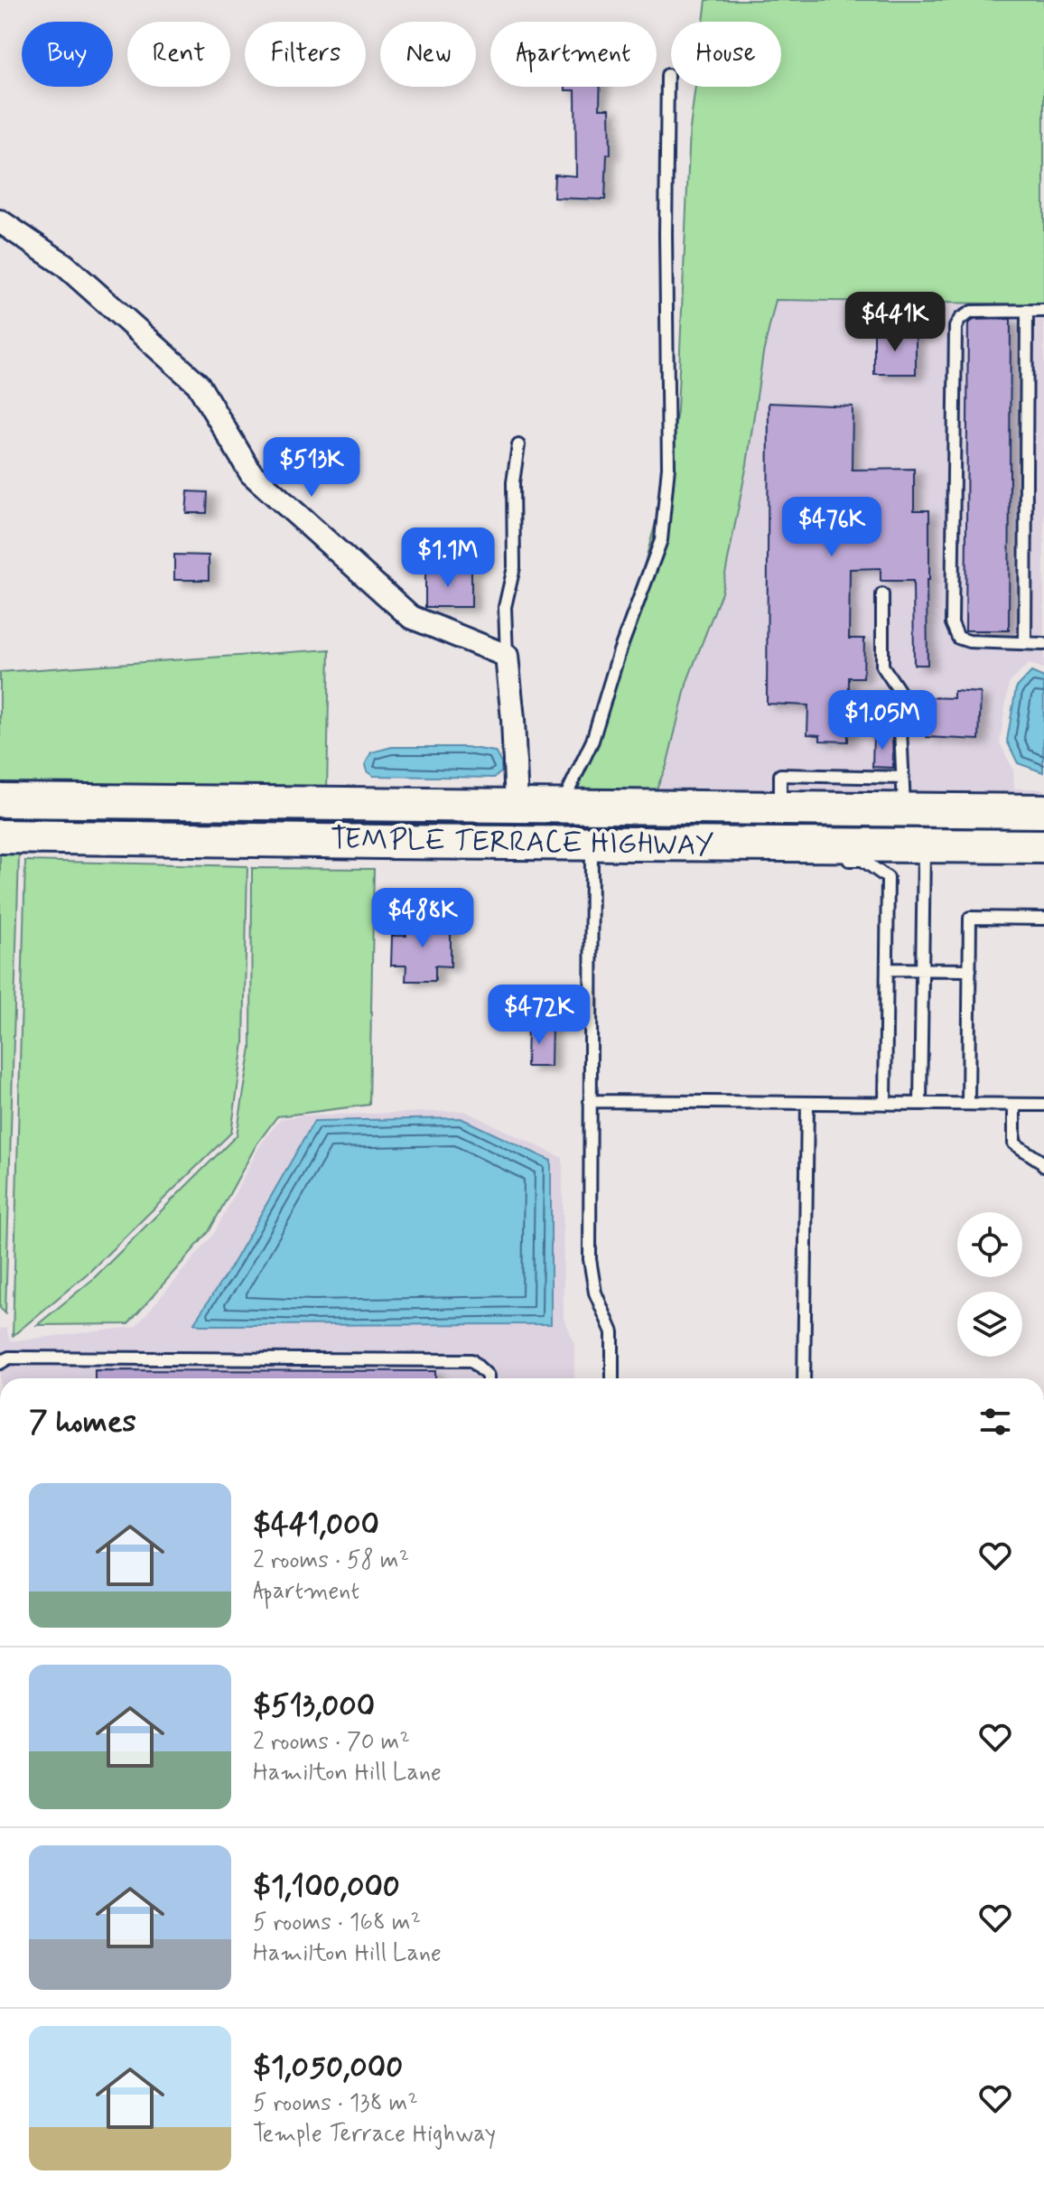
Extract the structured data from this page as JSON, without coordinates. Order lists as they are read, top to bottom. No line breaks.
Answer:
{"streets":{"main road":["TEMPLE TERRACE HIGHWAY"]},"page":{"chip":["Buy","Rent","Filters","New","Apartment","House"],"price":["$441K","$513K","$476K","$1.1M","$1.05M","$488K","$472K"],"heading":"7 homes","list":[{"name":"$441,000","note":"2 rooms · 58 m² · Apartment"},{"name":"$513,000","note":"2 rooms · 70 m² · Hamilton Hill Lane"},{"name":"$1,100,000","note":"5 rooms · 168 m² · Hamilton Hill Lane"},{"name":"$1,050,000","note":"5 rooms · 138 m² · Temple Terrace Highway"}]}}
